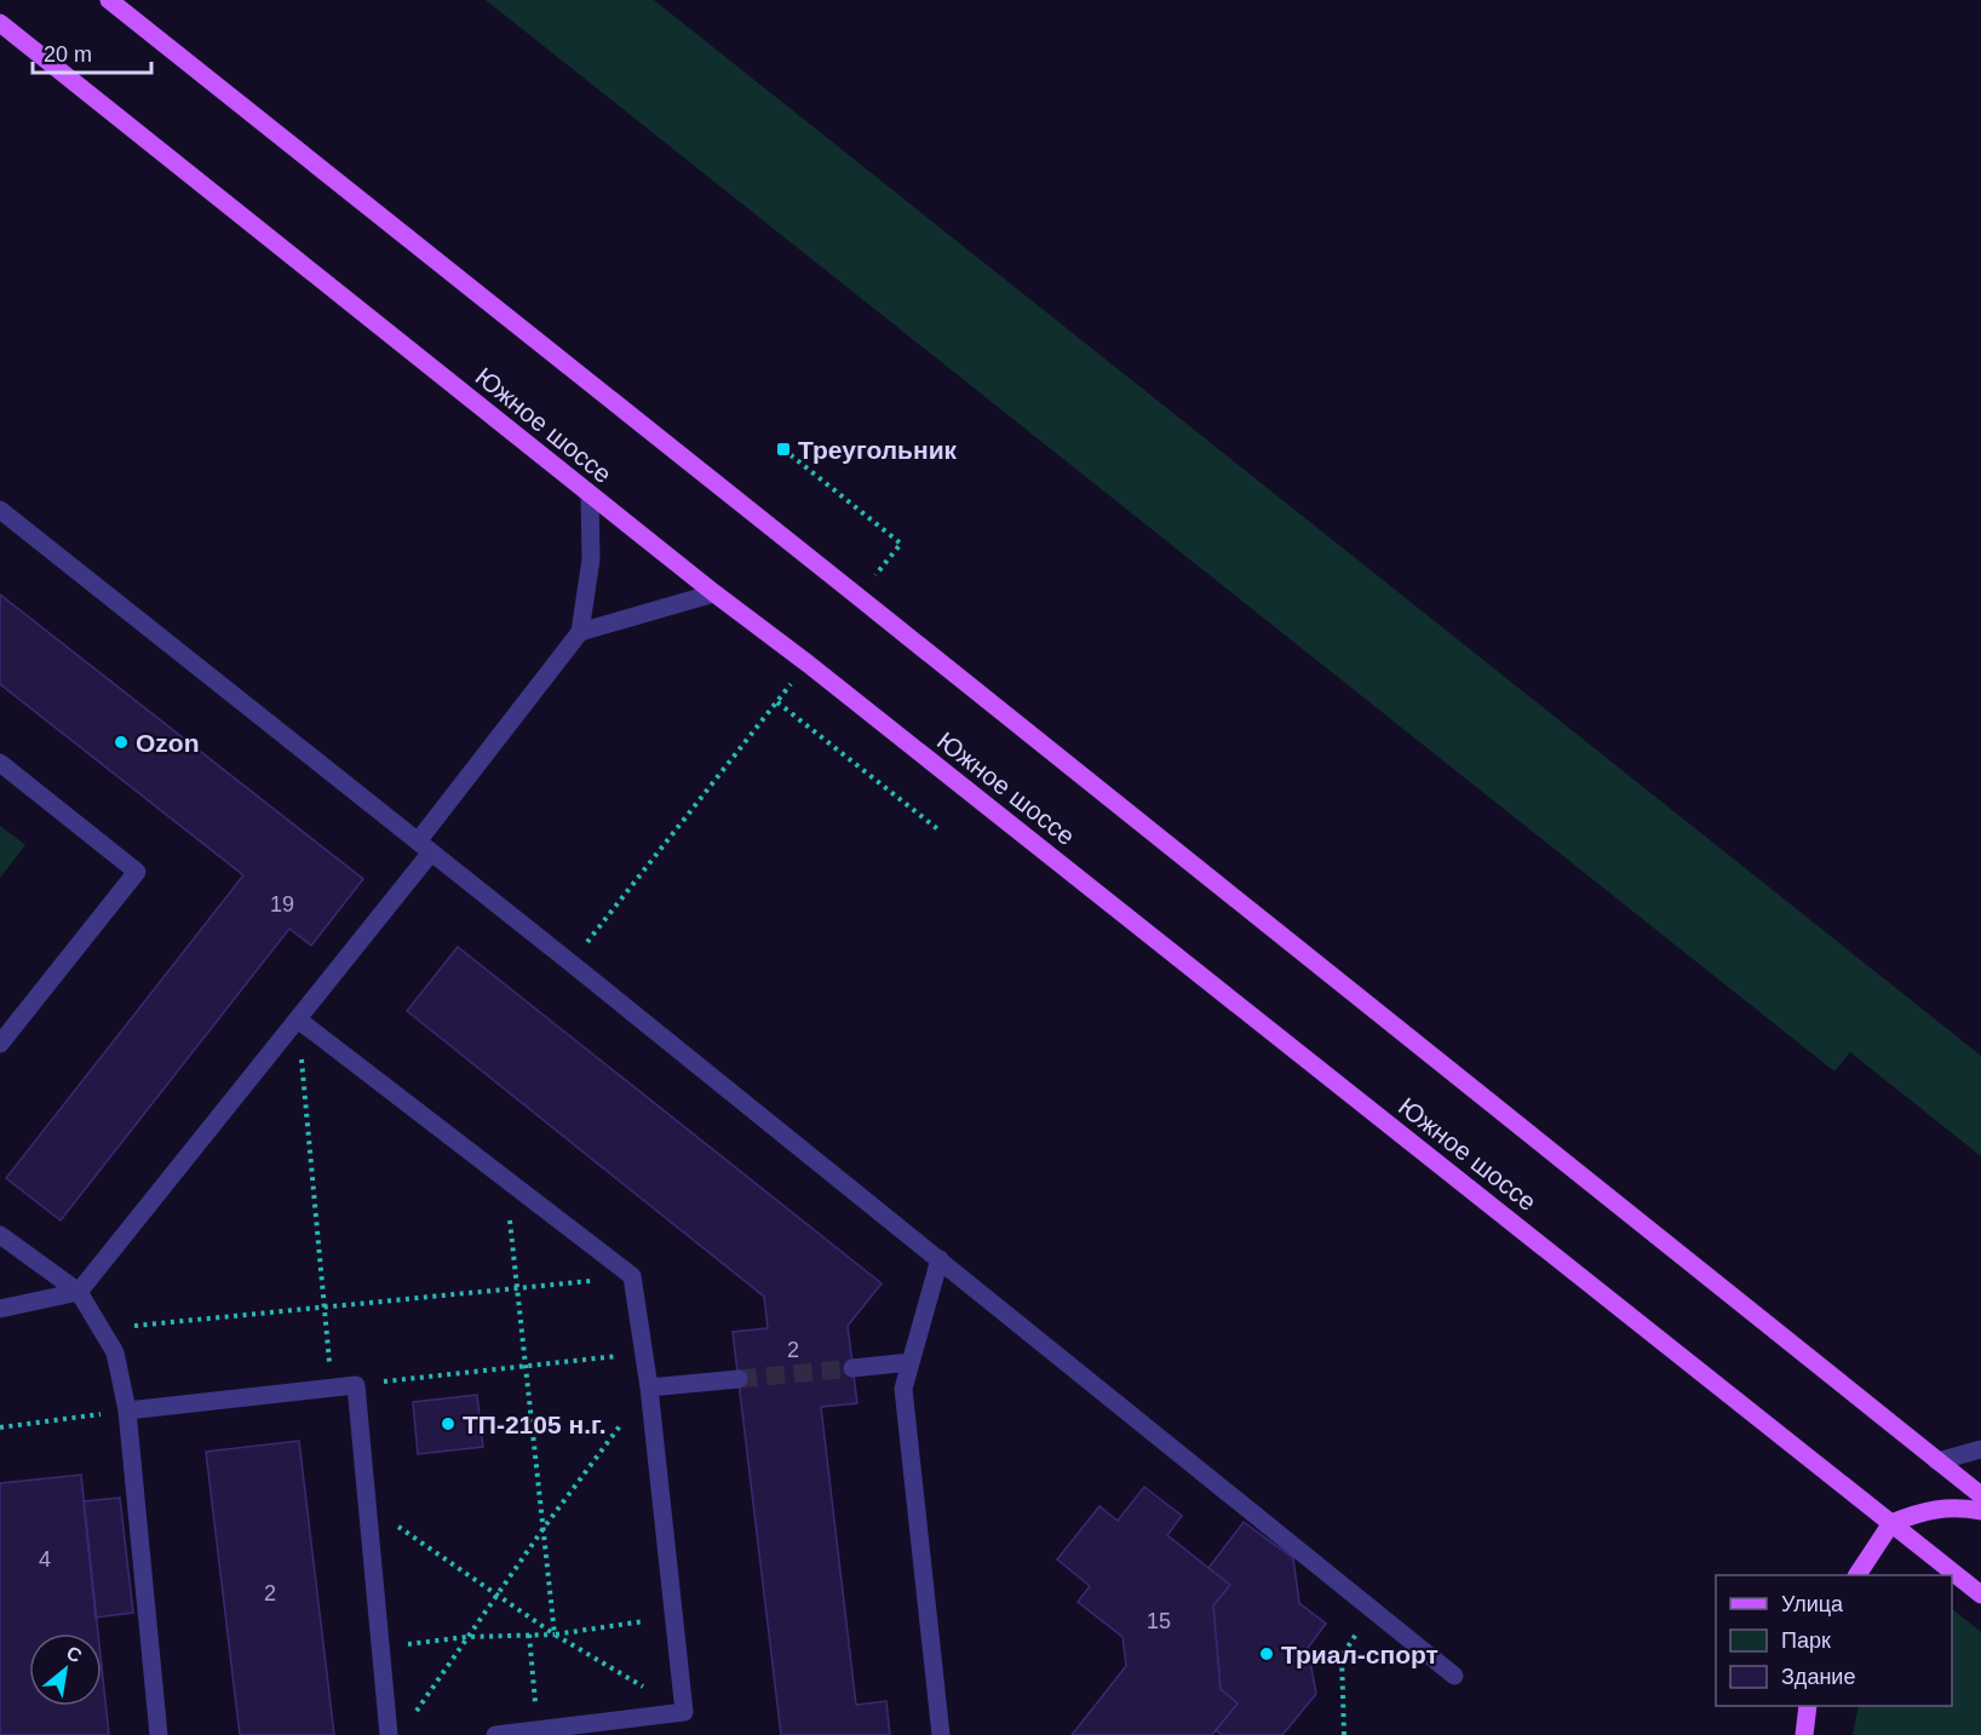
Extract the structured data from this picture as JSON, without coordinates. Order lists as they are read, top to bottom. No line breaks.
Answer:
{"streets":{"main road":["Южное шоссе"]},"places":{"transit":["Треугольник"],"other":["Ozon","ТП-2105 н.г.","Триал-спорт"]},"house_numbers":["19","2","4","2","15"],"legend":["Улица","Парк","Здание"],"scale_bar":"20 m","north":"top right"}
